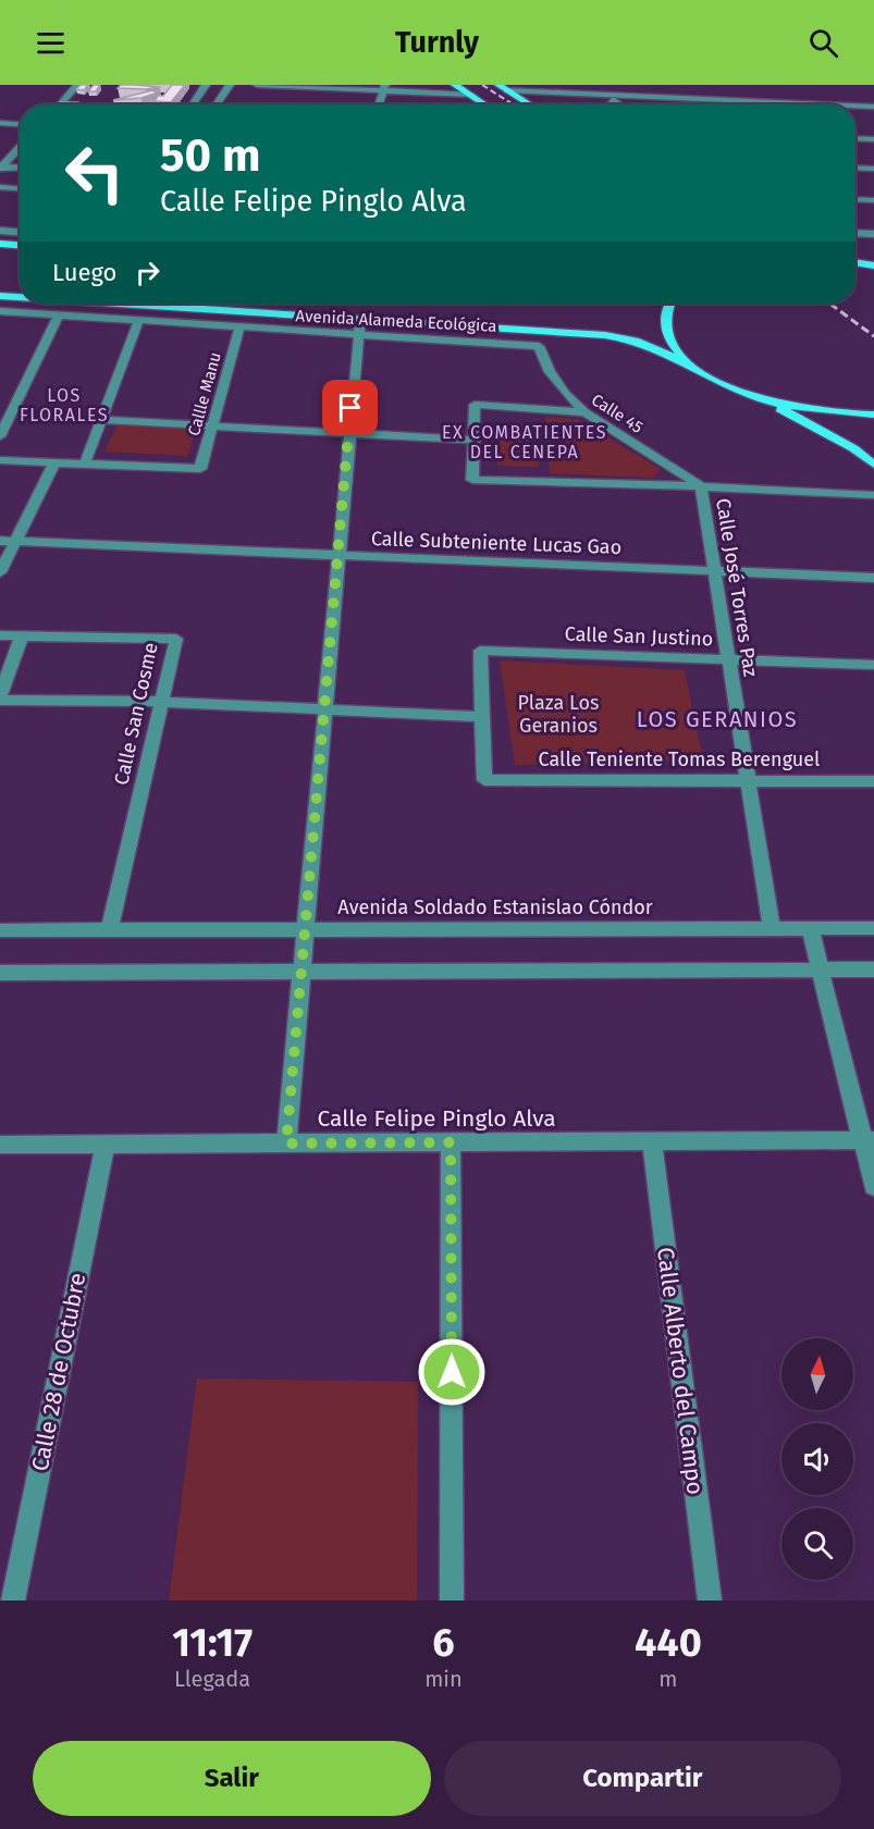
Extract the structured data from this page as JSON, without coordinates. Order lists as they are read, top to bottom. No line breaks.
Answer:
{"streets":{"main road":["Avenida Alameda Ecológica"],"street":["Callle Manu","Calle 45","Calle Subteniente Lucas Gao","Calle José Torres Paz","Calle San Justino","Calle San Cosme","Calle Teniente Tomas Berenguel","Avenida Soldado Estanislao Cóndor","Calle Felipe Pinglo Alva","Calle Alberto del Campo","Calle 28 de Octubre"]},"crossings":[["Avenida Alameda Ecológica","Callle Manu"],["Avenida Alameda Ecológica","Calle 45"],["Calle 45","Calle José Torres Paz"],["Calle Subteniente Lucas Gao","Calle José Torres Paz"],["Calle José Torres Paz","Calle San Justino"],["Calle José Torres Paz","Calle Teniente Tomas Berenguel"],["Calle José Torres Paz","Avenida Soldado Estanislao Cóndor"],["Calle San Justino","Calle Teniente Tomas Berenguel"],["Calle San Cosme","Avenida Soldado Estanislao Cóndor"],["Calle Felipe Pinglo Alva","Calle Alberto del Campo"],["Calle Felipe Pinglo Alva","Calle 28 de Octubre"]],"districts":["LOS FLORALES","EX COMBATIENTES DEL CENEPA","LOS GERANIOS"],"parks":["Plaza Los Geranios"],"north":"top","page":{"header":"Turnly","turn":["50 m","Calle Felipe Pinglo Alva"],"then":"Luego","eta":["11:17","Llegada","6","min","440","m"],"buttons":["Salir","Compartir"]}}
